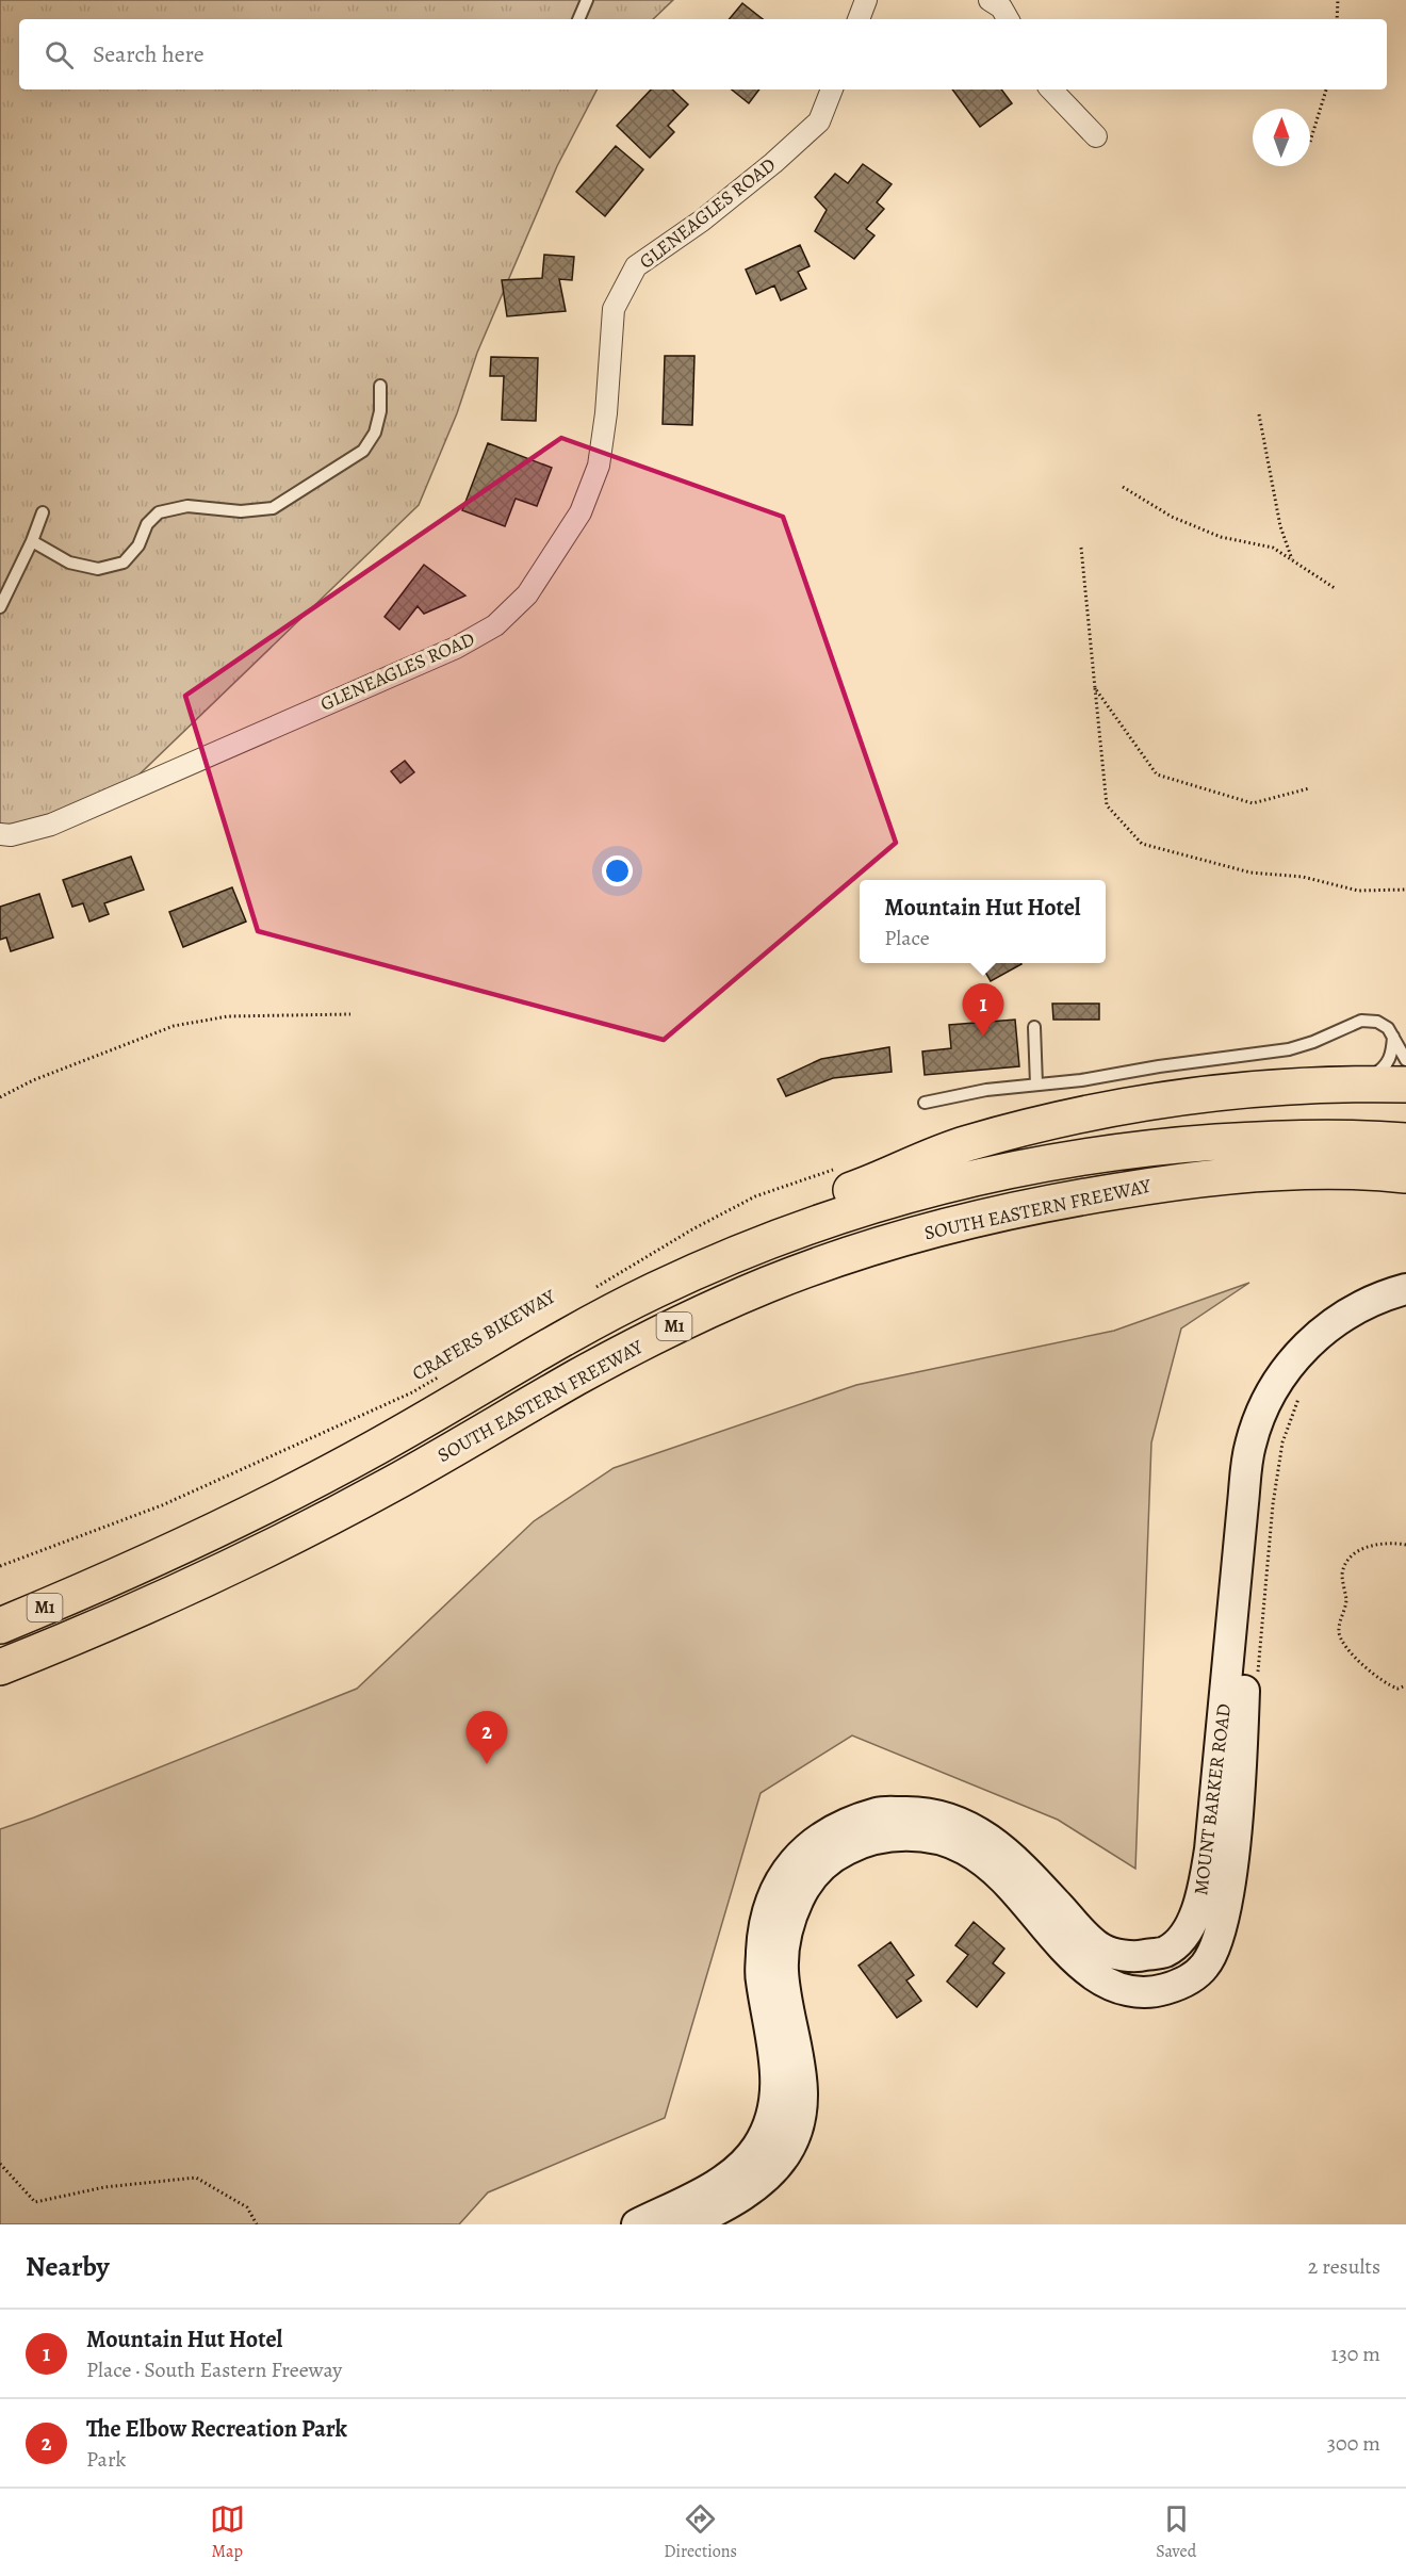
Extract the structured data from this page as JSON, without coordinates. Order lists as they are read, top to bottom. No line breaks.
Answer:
{"streets":{"highway":["SOUTH EASTERN FREEWAY","M1"],"main road":["MOUNT BARKER ROAD"],"street":["GLENEAGLES ROAD"],"path":["CRAFERS BIKEWAY"]},"north":"top","page":{"search":"Search here","popup":["Mountain Hut Hotel","Place"],"pins":["1","2"],"heading":["Nearby","2 results"],"list":[{"mark":"1","name":"Mountain Hut Hotel","note":"Place · South Eastern Freeway","value":"130 m"},{"mark":"2","name":"The Elbow Recreation Park","note":"Park","value":"300 m"}],"nav":["Map","Directions","Saved"]}}
